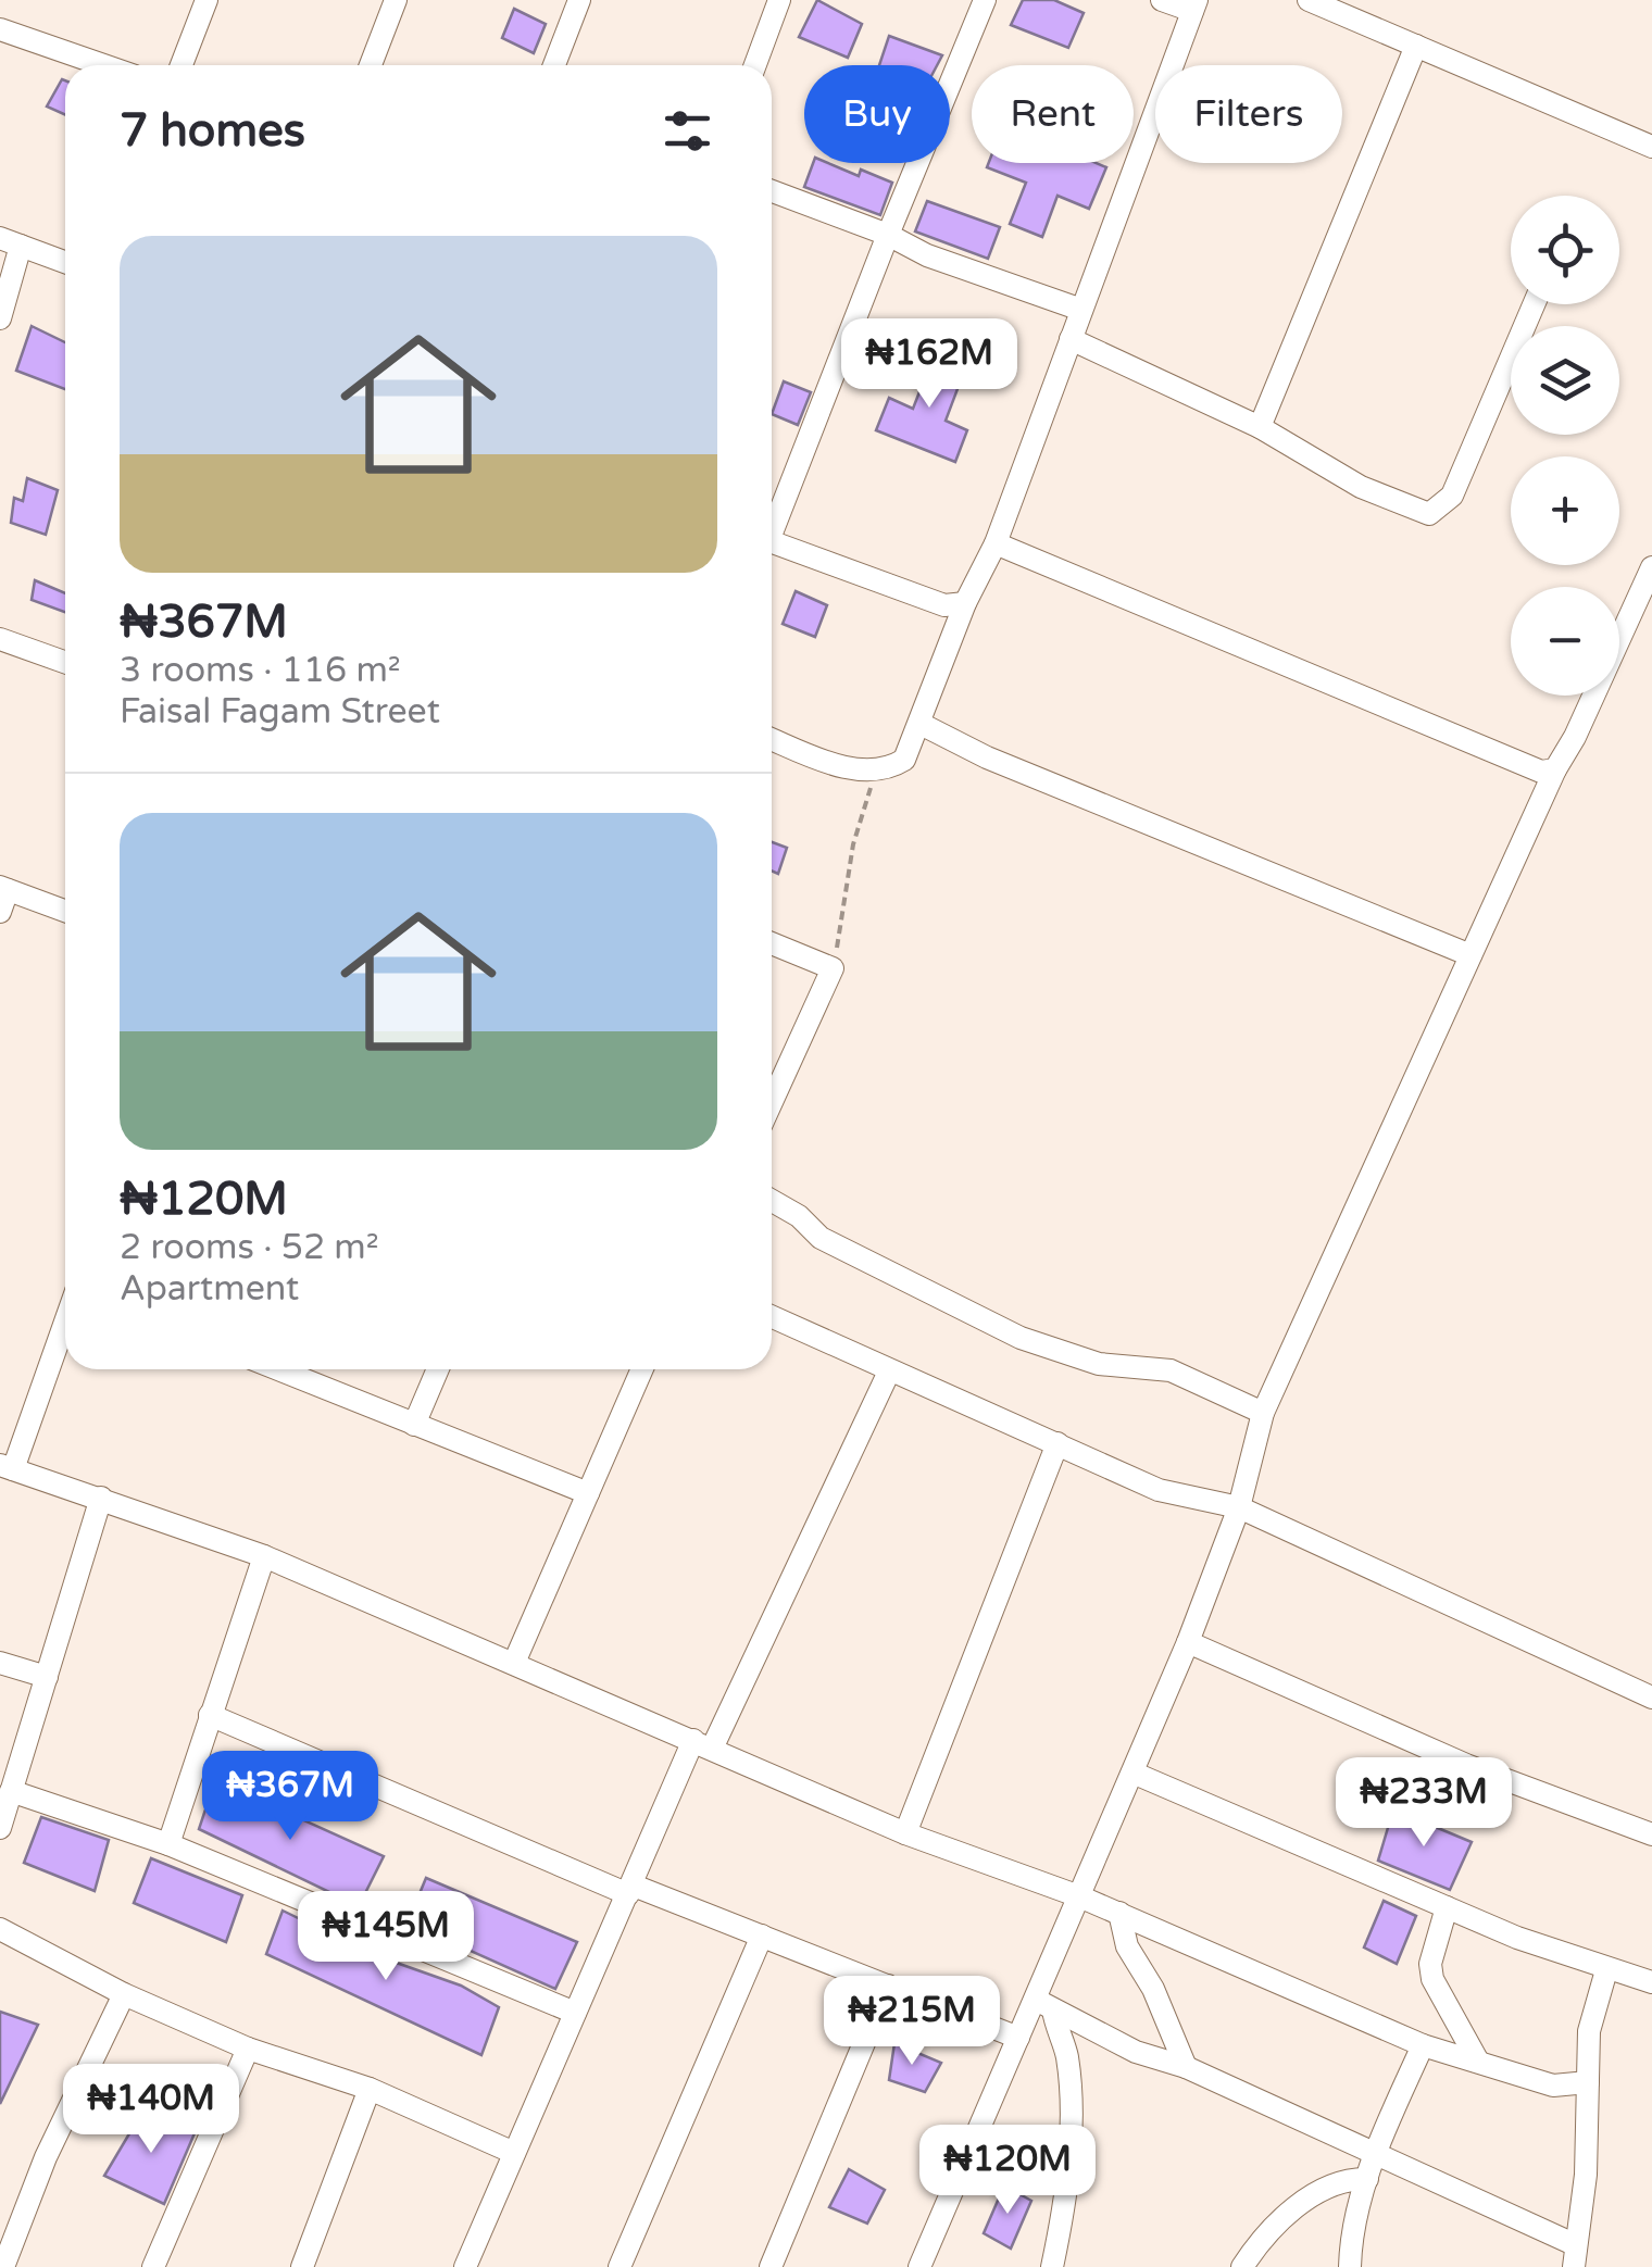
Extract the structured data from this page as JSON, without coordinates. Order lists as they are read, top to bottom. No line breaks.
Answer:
{"page":{"chip":["Buy","Rent","Filters"],"heading":"7 homes","map_buttons":["+","−"],"list":[{"name":"₦367M","note":"3 rooms · 116 m² · Faisal Fagam Street"},{"name":"₦120M","note":"2 rooms · 52 m² · Apartment"}],"price":["₦162M","₦367M","₦233M","₦145M","₦215M","₦140M","₦120M"]}}
